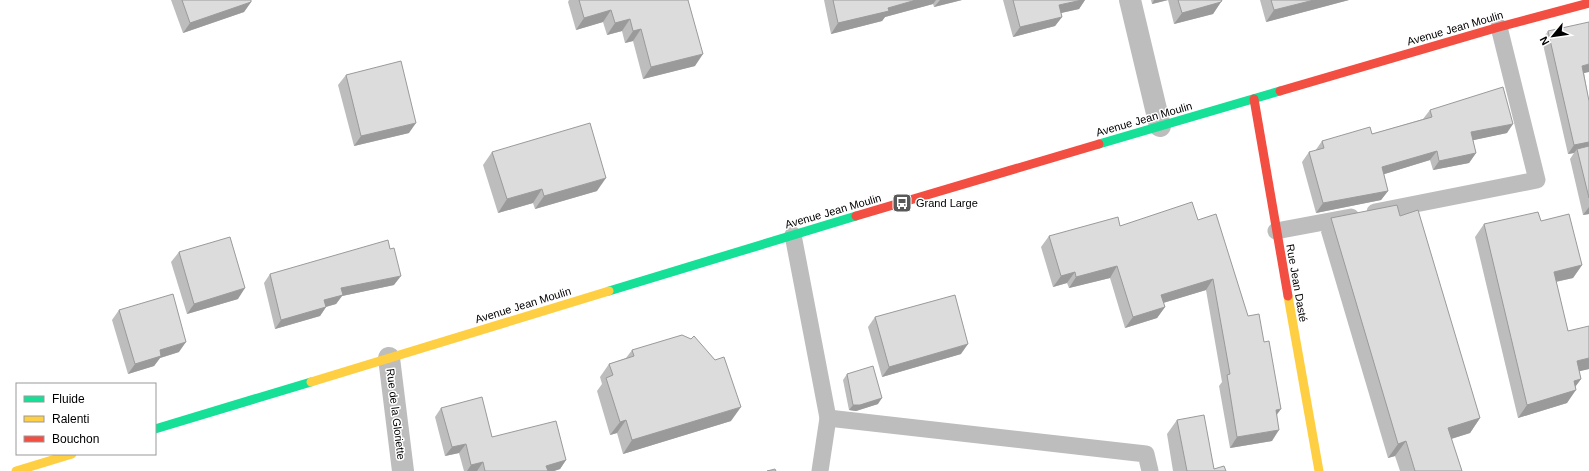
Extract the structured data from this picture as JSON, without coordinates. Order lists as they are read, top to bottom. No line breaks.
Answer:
{"streets":{"main road":["Avenue Jean Moulin","Rue Jean Dasté"],"street":["Rue de la Gloriette"]},"crossings":[["Avenue Jean Moulin","Rue Jean Dasté"],["Avenue Jean Moulin","Rue de la Gloriette"]],"places":{"bus stop":["Grand Large"]},"legend":["Fluide","Ralenti","Bouchon"],"north":"bottom left"}
